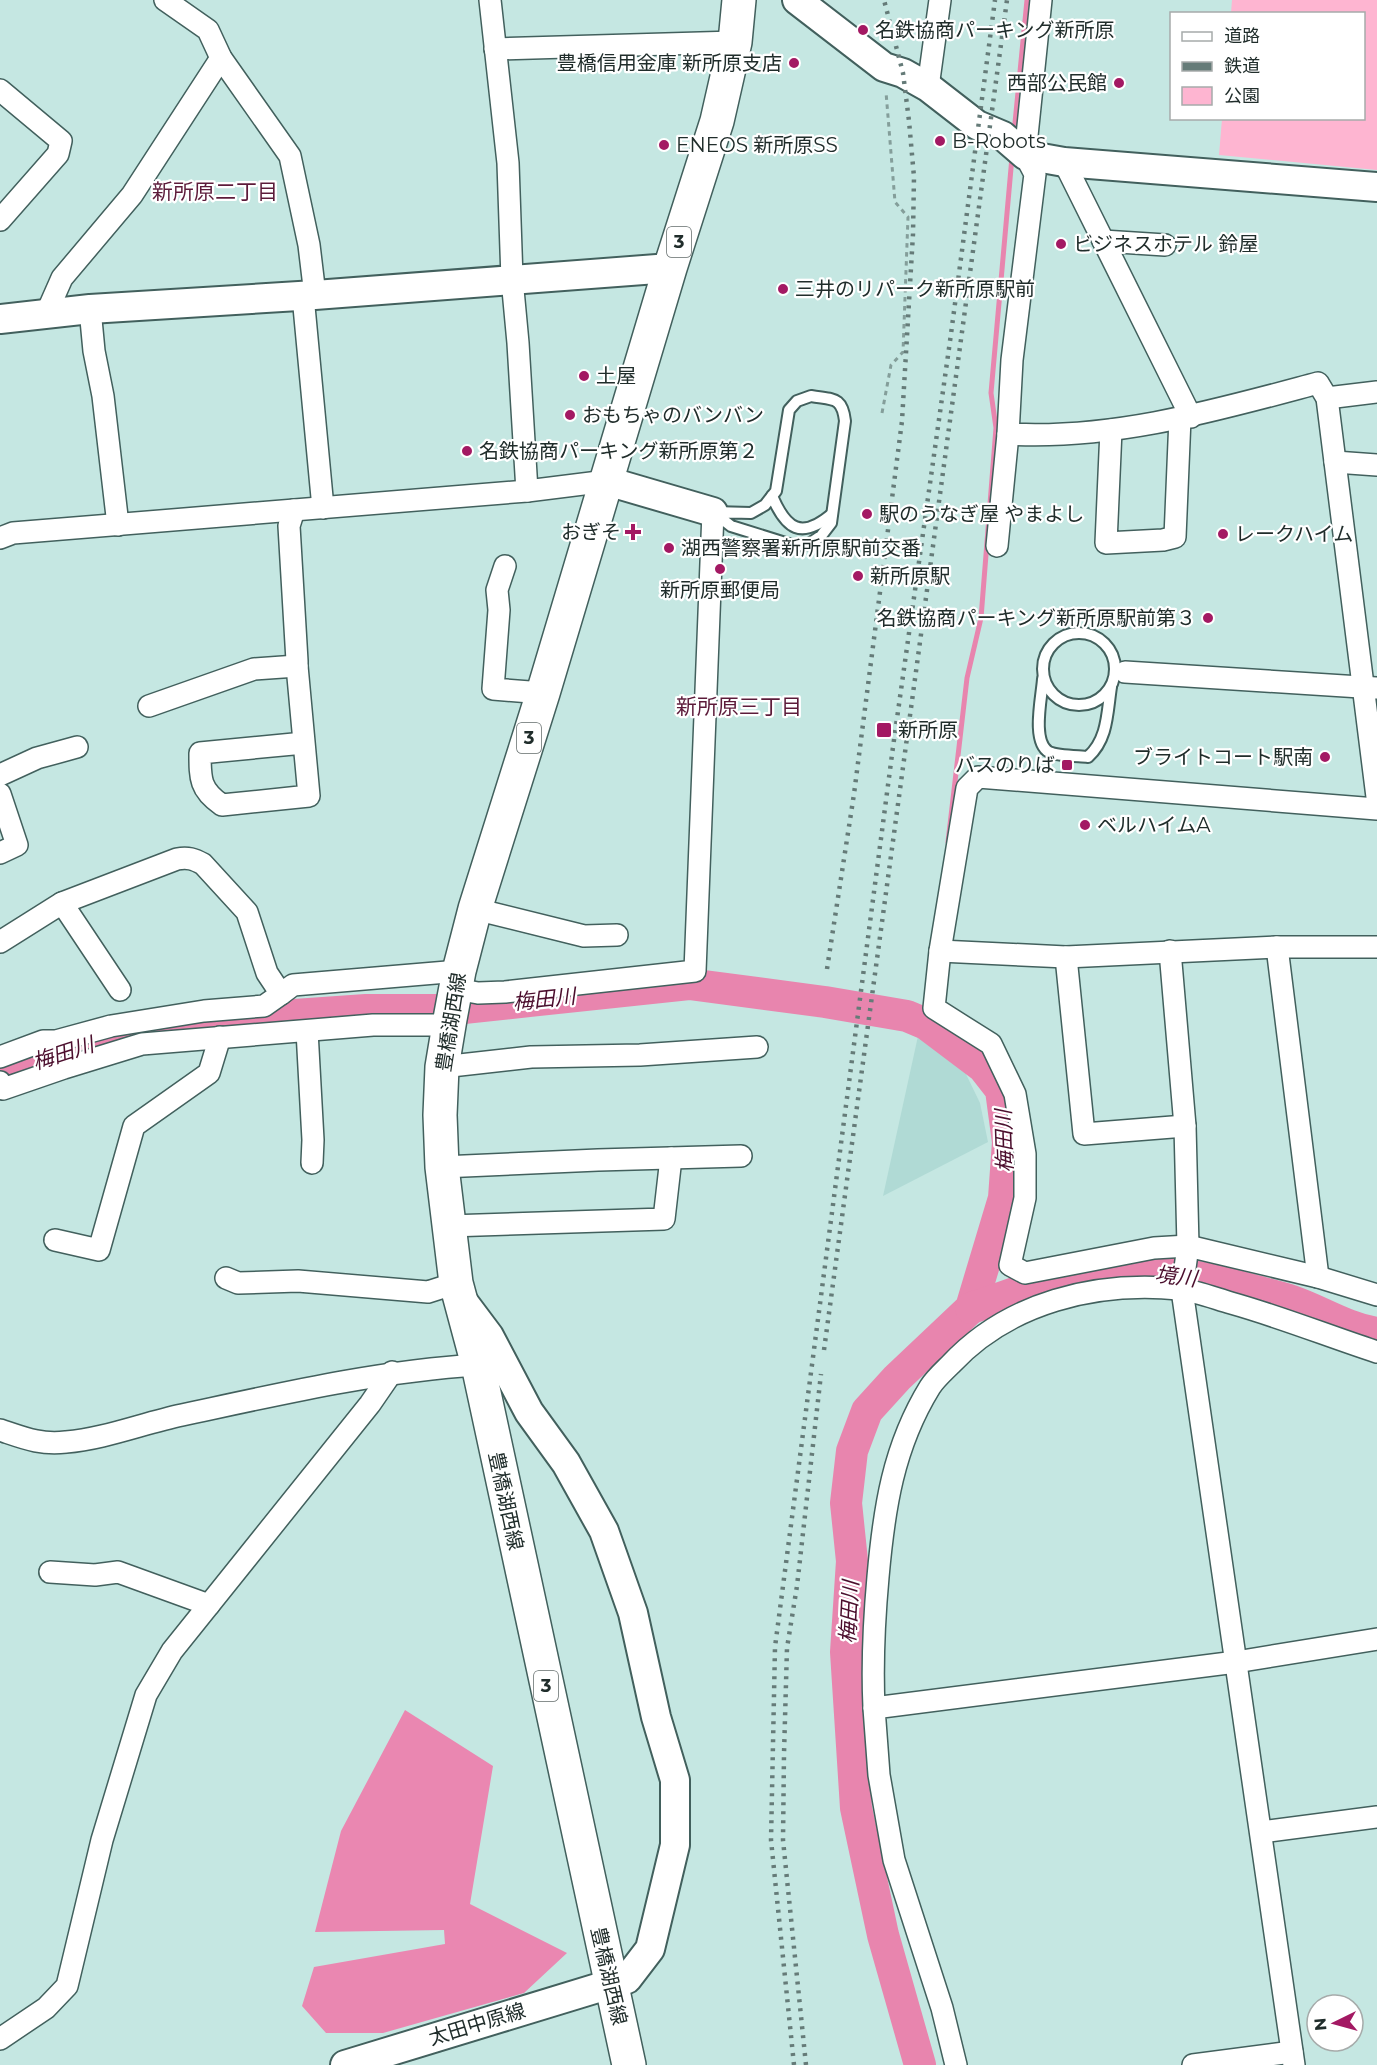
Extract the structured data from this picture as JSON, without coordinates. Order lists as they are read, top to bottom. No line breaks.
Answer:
{"streets":{"main road":["3","豊橋湖西線"],"street":["太田中原線"]},"crossings":[["豊橋湖西線","太田中原線"]],"districts":["新所原二丁目","新所原三丁目"],"water":["梅田川","境川"],"places":{"other":["名鉄協商パーキング新所原","豊橋信用金庫 新所原支店","西部公民館","B-Robots","ENEOS 新所原SS","ビジネスホテル 鈴屋","三井のリパーク新所原駅前","土屋","おもちゃのバンバン","名鉄協商パーキング新所原第２","駅のうなぎ屋 やまよし","レークハイム","湖西警察署新所原駅前交番","新所原郵便局","新所原駅","名鉄協商パーキング新所原駅前第３","ブライトコート駅南","ベルハイムA"],"health":["おぎそ"],"transit":["新所原","バスのりば"]},"legend":["道路","鉄道","公園"],"north":"left"}
